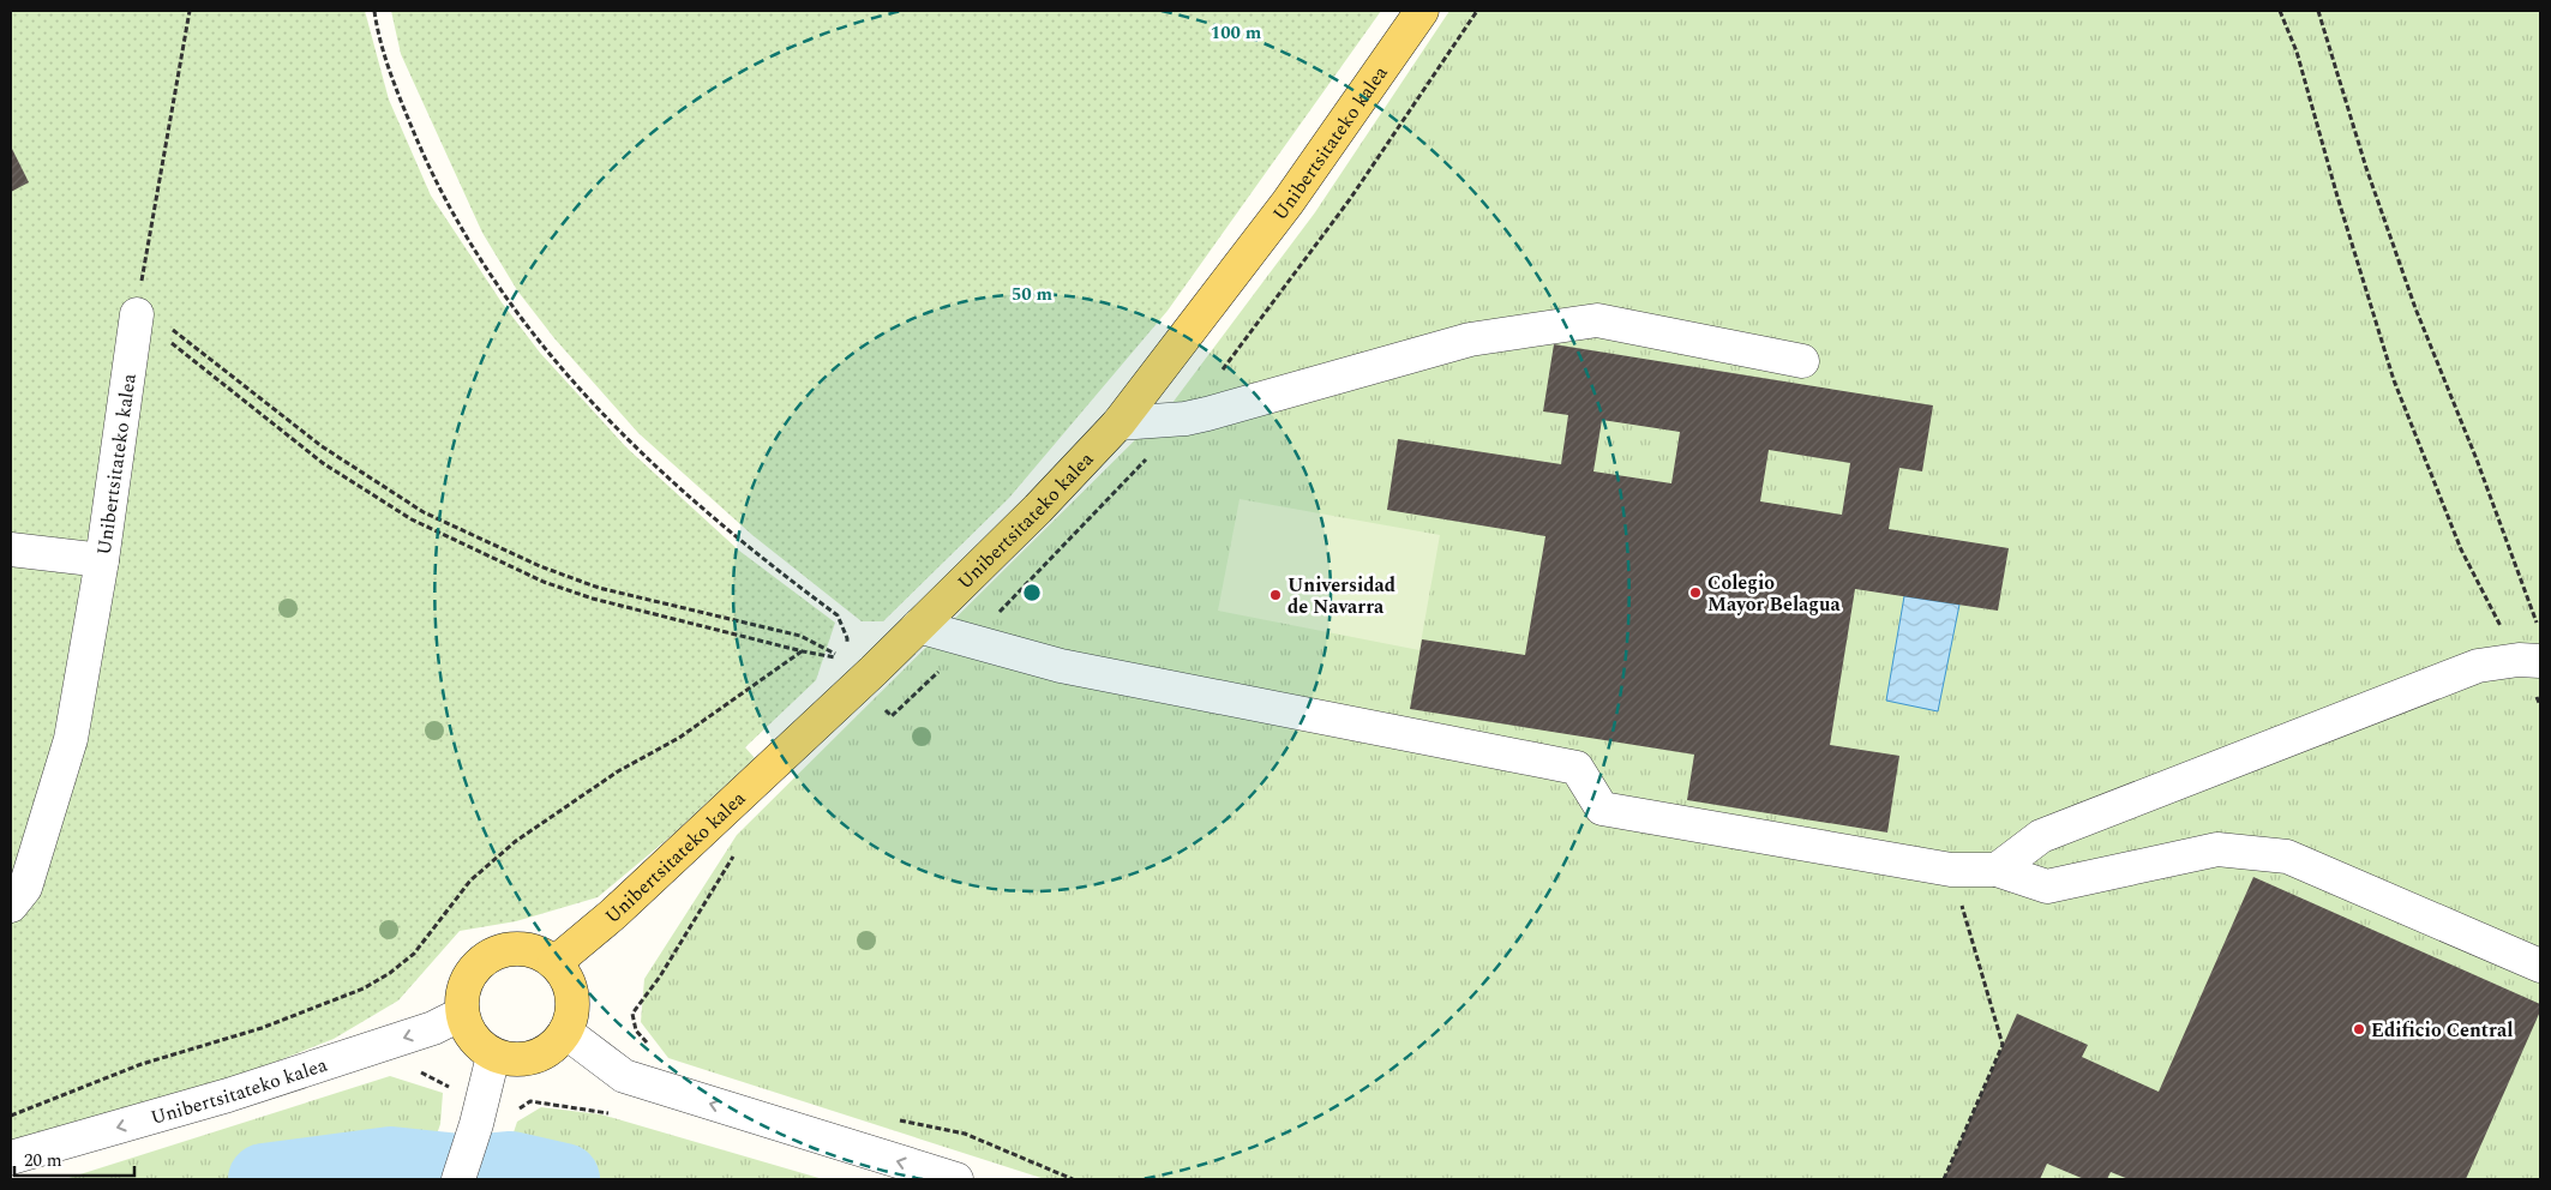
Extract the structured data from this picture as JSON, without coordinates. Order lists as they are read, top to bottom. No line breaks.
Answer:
{"streets":{"main road":["Unibertsitateko kalea"]},"places":["Colegio Mayor Belagua","Universidad de Navarra","Edificio Central"],"scale_bar":"20 m","rings":["100 m","50 m"]}
